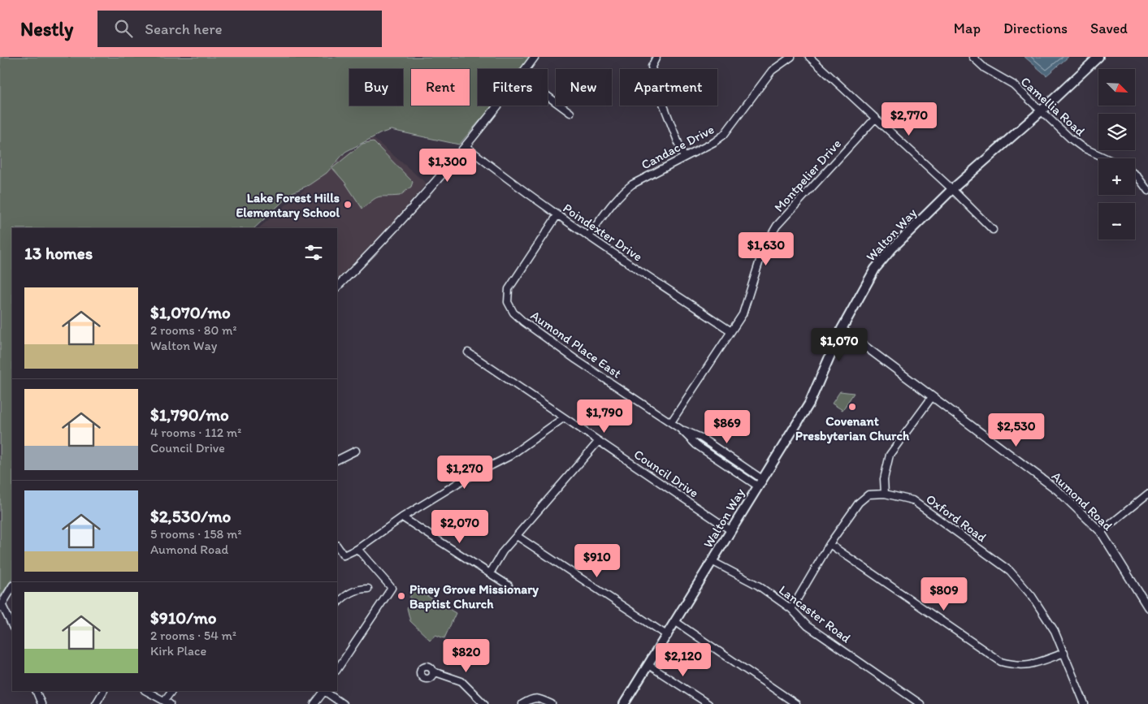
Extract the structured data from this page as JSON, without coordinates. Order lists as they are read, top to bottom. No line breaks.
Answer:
{"streets":{"main road":["Walton Way"],"street":["Camellia Road","Candace Drive","Montpelier Drive","Poindexter Drive","Aumond Place East","Council Drive","Aumond Road","Oxford Road","Lancaster Road"]},"crossings":[["Camellia Road","Walton Way"],["Candace Drive","Poindexter Drive"],["Montpelier Drive","Poindexter Drive"],["Montpelier Drive","Aumond Place East"],["Poindexter Drive","Aumond Place East"],["Walton Way","Aumond Place East"],["Walton Way","Council Drive"],["Walton Way","Aumond Road"],["Walton Way","Lancaster Road"],["Oxford Road","Lancaster Road"]],"places":["Lake Forest Hills Elementary School","Covenant Presbyterian Church","Piney Grove Missionary Baptist Church"],"north":"bottom right","page":{"header":"Nestly","search":"Search here","nav":["Map","Directions","Saved"],"map_buttons":["+","−"],"chip":["Buy","Rent","Filters","New","Apartment"],"price":["$2,770","$1,300","$1,630","$1,070","$1,790","$869","$2,530","$1,270","$2,070","$910","$809","$820","$2,120"],"heading":"13 homes","list":[{"name":"$1,070/mo","note":"2 rooms · 80 m² · Walton Way"},{"name":"$1,790/mo","note":"4 rooms · 112 m² · Council Drive"},{"name":"$2,530/mo","note":"5 rooms · 158 m² · Aumond Road"},{"name":"$910/mo","note":"2 rooms · 54 m² · Kirk Place"}]}}
